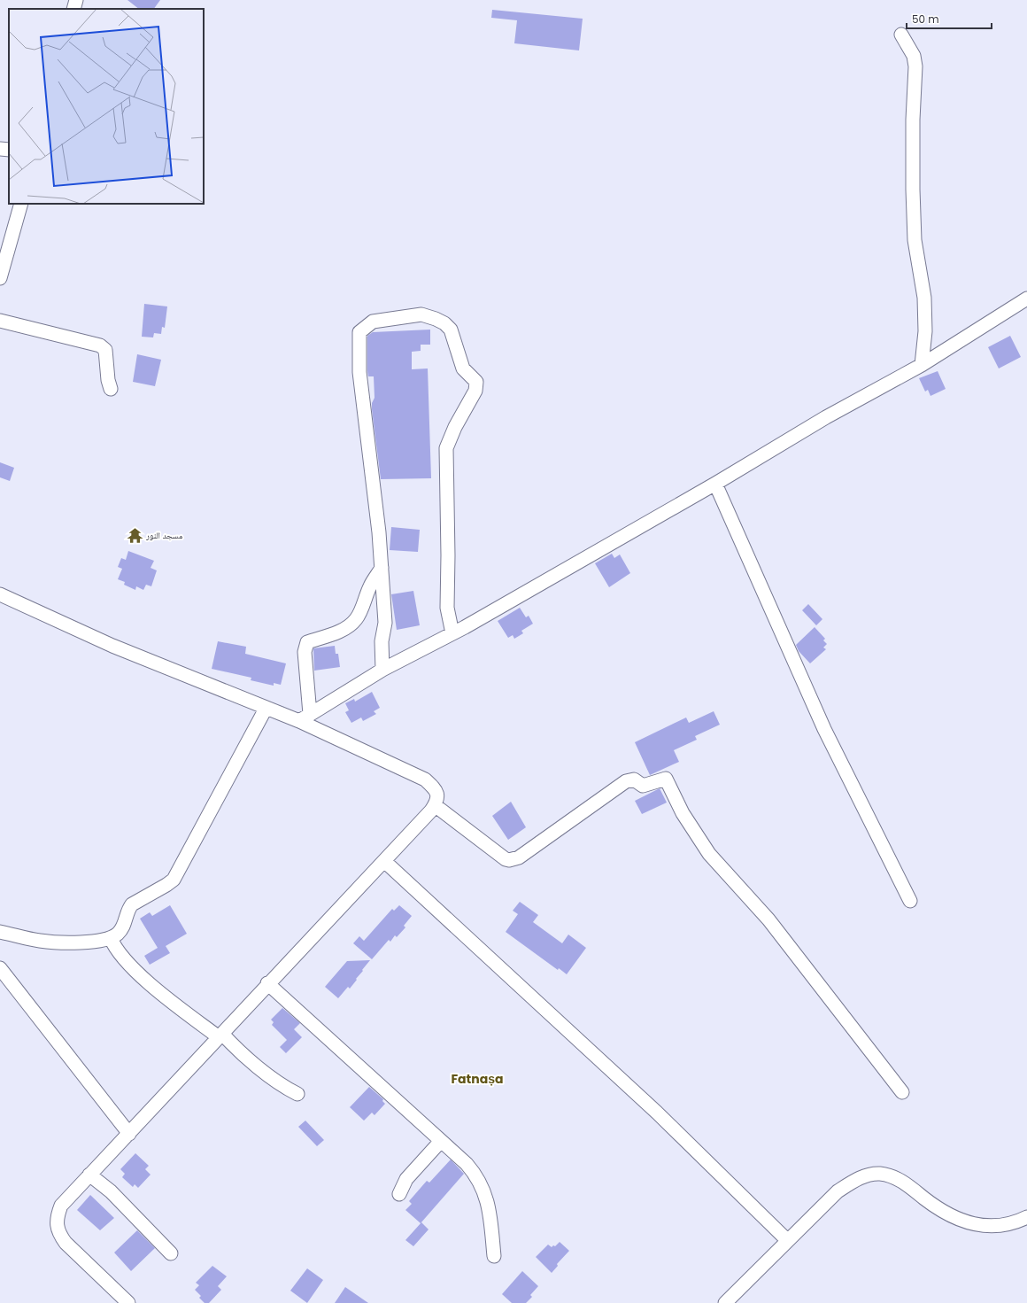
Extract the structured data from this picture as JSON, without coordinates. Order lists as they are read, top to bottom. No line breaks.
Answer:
{"districts":["Fatnaṣa"],"places":{"temple":["مسجد النور"]},"scale_bar":"50 m"}
